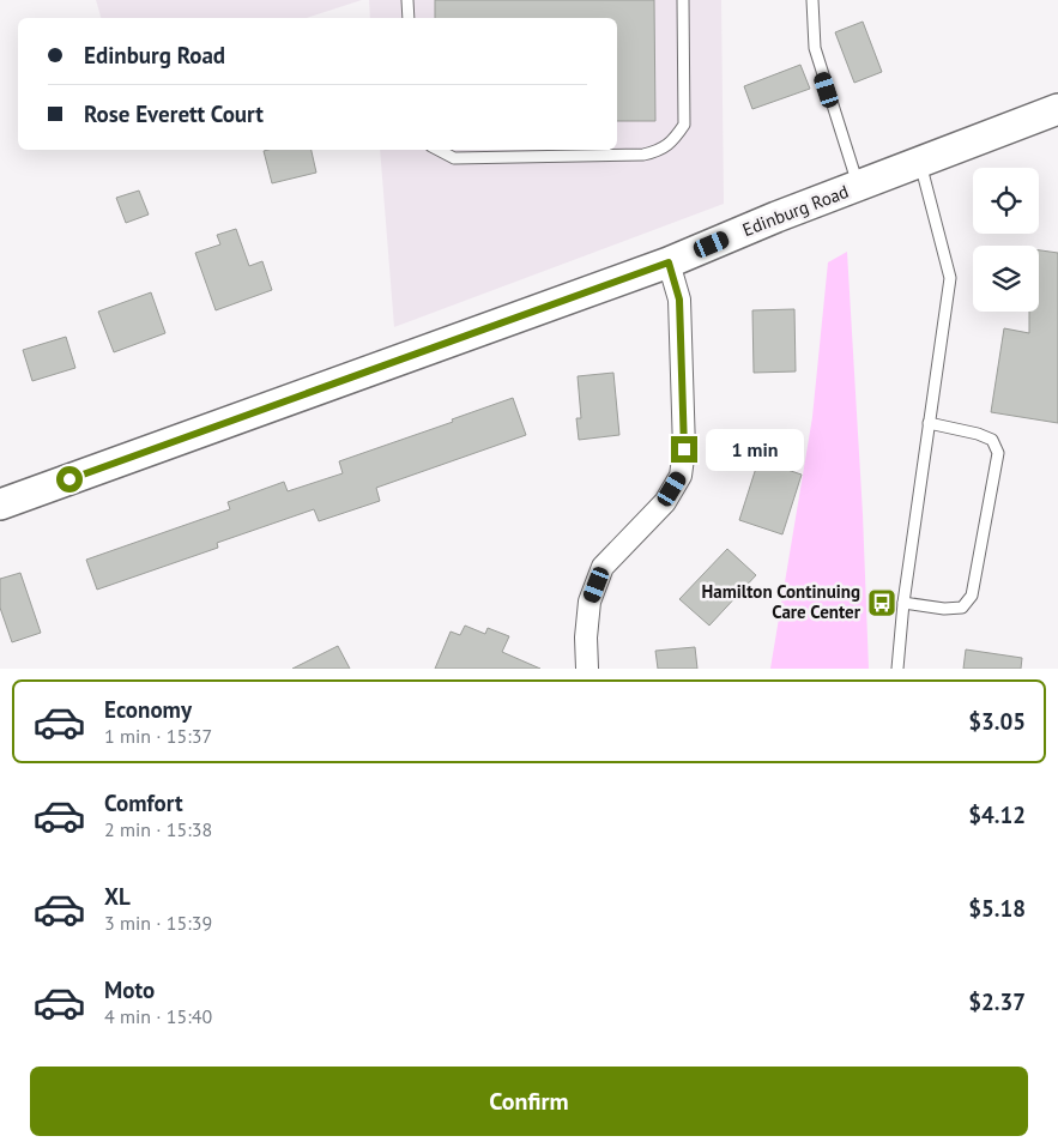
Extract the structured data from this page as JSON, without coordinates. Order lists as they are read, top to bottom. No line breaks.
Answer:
{"streets":{"main road":["Edinburg Road"]},"places":{"bus stop":["Hamilton Continuing Care Center"]},"page":{"banner":["Edinburg Road","Rose Everett Court"],"bubble":"1 min","list":[{"name":"Economy","note":"1 min · 15:37","value":"$3.05"},{"name":"Comfort","note":"2 min · 15:38","value":"$4.12"},{"name":"XL","note":"3 min · 15:39","value":"$5.18"},{"name":"Moto","note":"4 min · 15:40","value":"$2.37"}],"buttons":"Confirm"}}
